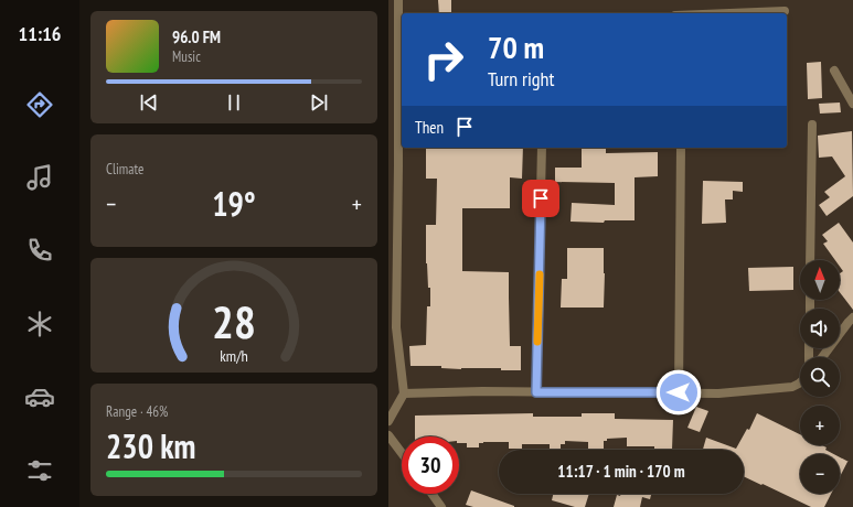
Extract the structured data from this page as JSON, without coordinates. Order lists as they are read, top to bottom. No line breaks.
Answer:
{"north":"top","page":{"tabs":"11:16","turn":["70 m","Turn right"],"song":["96.0 FM","Music"],"then":"Then","tile":["Climate",["Range · 46%","230 km"]],"heat":["−","19°","+"],"map_buttons":["+","−"],"limit":"30","trip":"11:17 · 1 min · 170 m","gauge":["28","km/h"]}}
